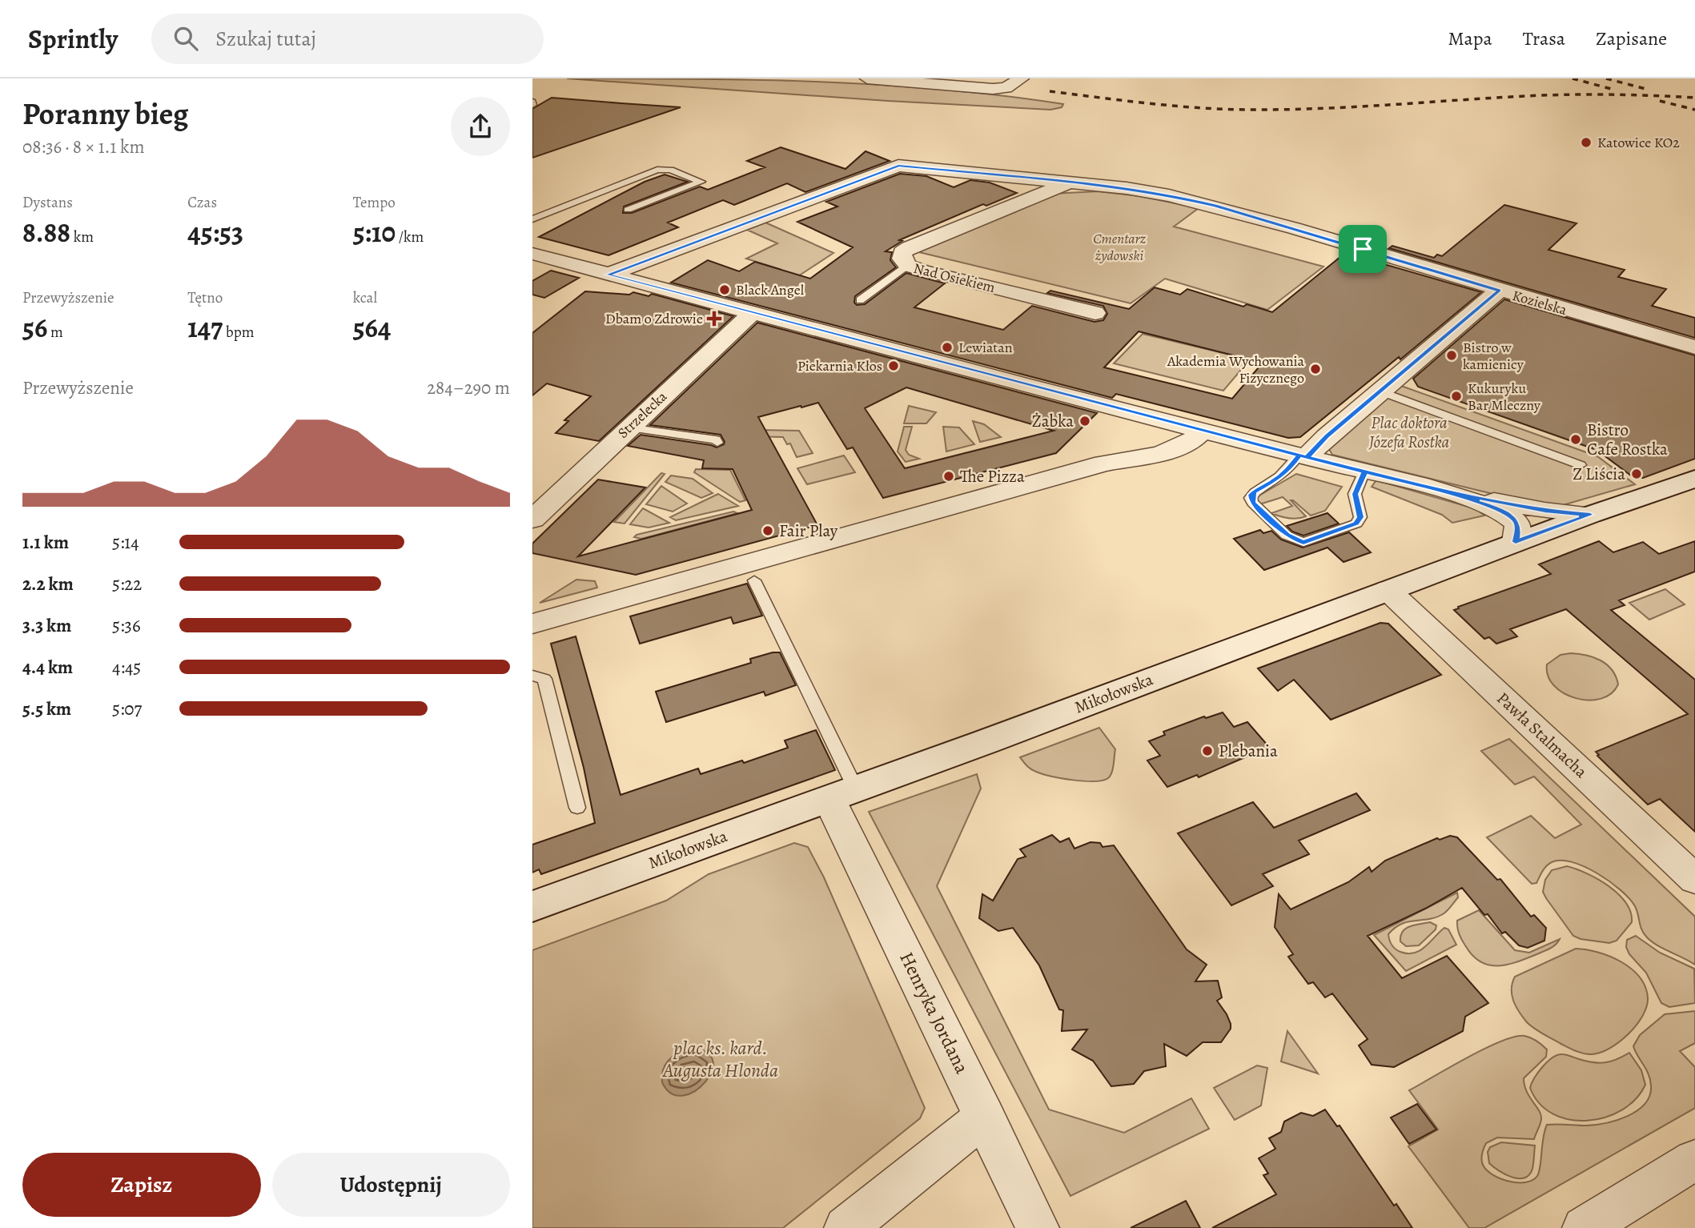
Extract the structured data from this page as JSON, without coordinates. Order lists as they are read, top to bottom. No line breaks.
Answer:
{"streets":{"main road":["Mikołowska"],"street":["Nad Osiekiem","Kozielska","Strzelecka","Pawła Stalmacha","Henryka Jordana"]},"crossings":[["Nad Osiekiem","Kozielska"],["Mikołowska","Pawła Stalmacha"],["Mikołowska","Henryka Jordana"]],"parks":["Cmentarz żydowski","Plac doktora Józefa Rostka","plac ks. kard. Augusta Hlonda"],"places":{"other":["Katowice KO2","Black Angel","Lewiatan","Bistro w kamienicy","Piekarnia Kłos","Akademia Wychowania Fizycznego","Kukuryku Bar Mleczny","Żabka","Bistro Cafe Rostka","Z Liścia","The Pizza","Fair Play","Plebania"],"health":["Dbam o Zdrowie"]},"page":{"header":"Sprintly","search":"Szukaj tutaj","nav":["Mapa","Trasa","Zapisane"],"heading":["Poranny bieg","08:36 · 8 × 1.1 km"],"stats":[["Dystans","8.88 km"],["Czas","45:53"],["Tempo","5:10 /km"],["Przewyższenie","56 m"],["Tętno","147 bpm"],["kcal","564"]],"chart":["Przewyższenie","284–290 m"],"list":[{"name":"1.1 km","note":"5:14"},{"name":"2.2 km","note":"5:22"},{"name":"3.3 km","note":"5:36"},{"name":"4.4 km","note":"4:45"},{"name":"5.5 km","note":"5:07"}],"buttons":["Zapisz","Udostępnij"]}}
